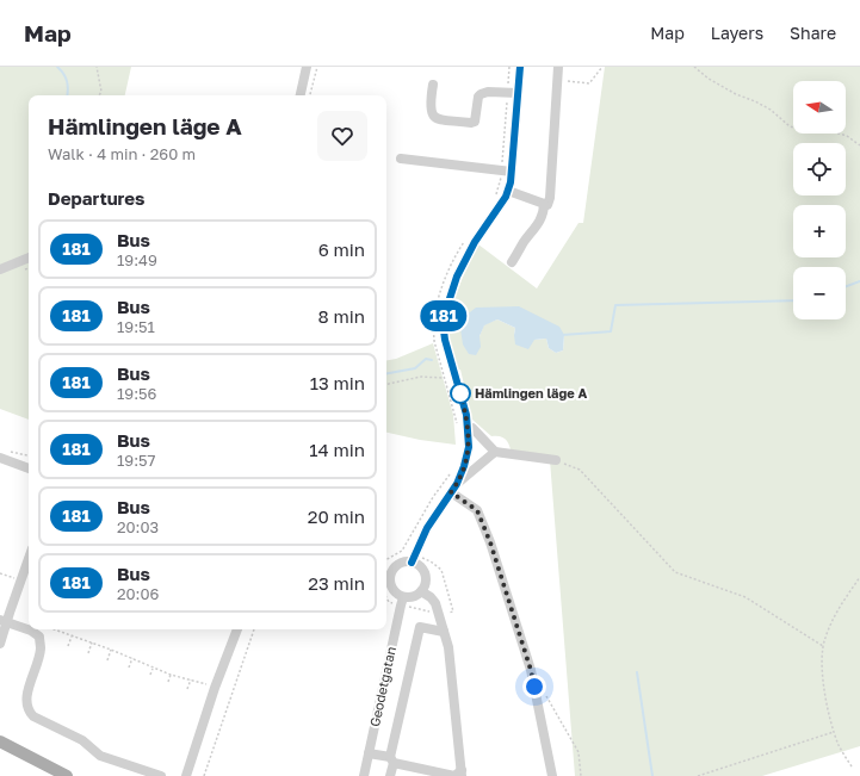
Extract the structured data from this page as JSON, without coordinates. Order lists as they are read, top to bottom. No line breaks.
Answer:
{"streets":{"street":["Geodetgatan"]},"places":["Hämlingen läge A"],"lines":["bus line 181"],"north":"left","page":{"header":"Map","nav":["Map","Layers","Share"],"on_map":"181","map_buttons":["+","−"],"heading":[["Hämlingen läge A","Walk · 4 min · 260 m"],"Departures"],"list":[{"mark":"181","name":"Bus","note":"19:49","value":"6 min"},{"mark":"181","name":"Bus","note":"19:51","value":"8 min"},{"mark":"181","name":"Bus","note":"19:56","value":"13 min"},{"mark":"181","name":"Bus","note":"19:57","value":"14 min"},{"mark":"181","name":"Bus","note":"20:03","value":"20 min"},{"mark":"181","name":"Bus","note":"20:06","value":"23 min"}]}}
